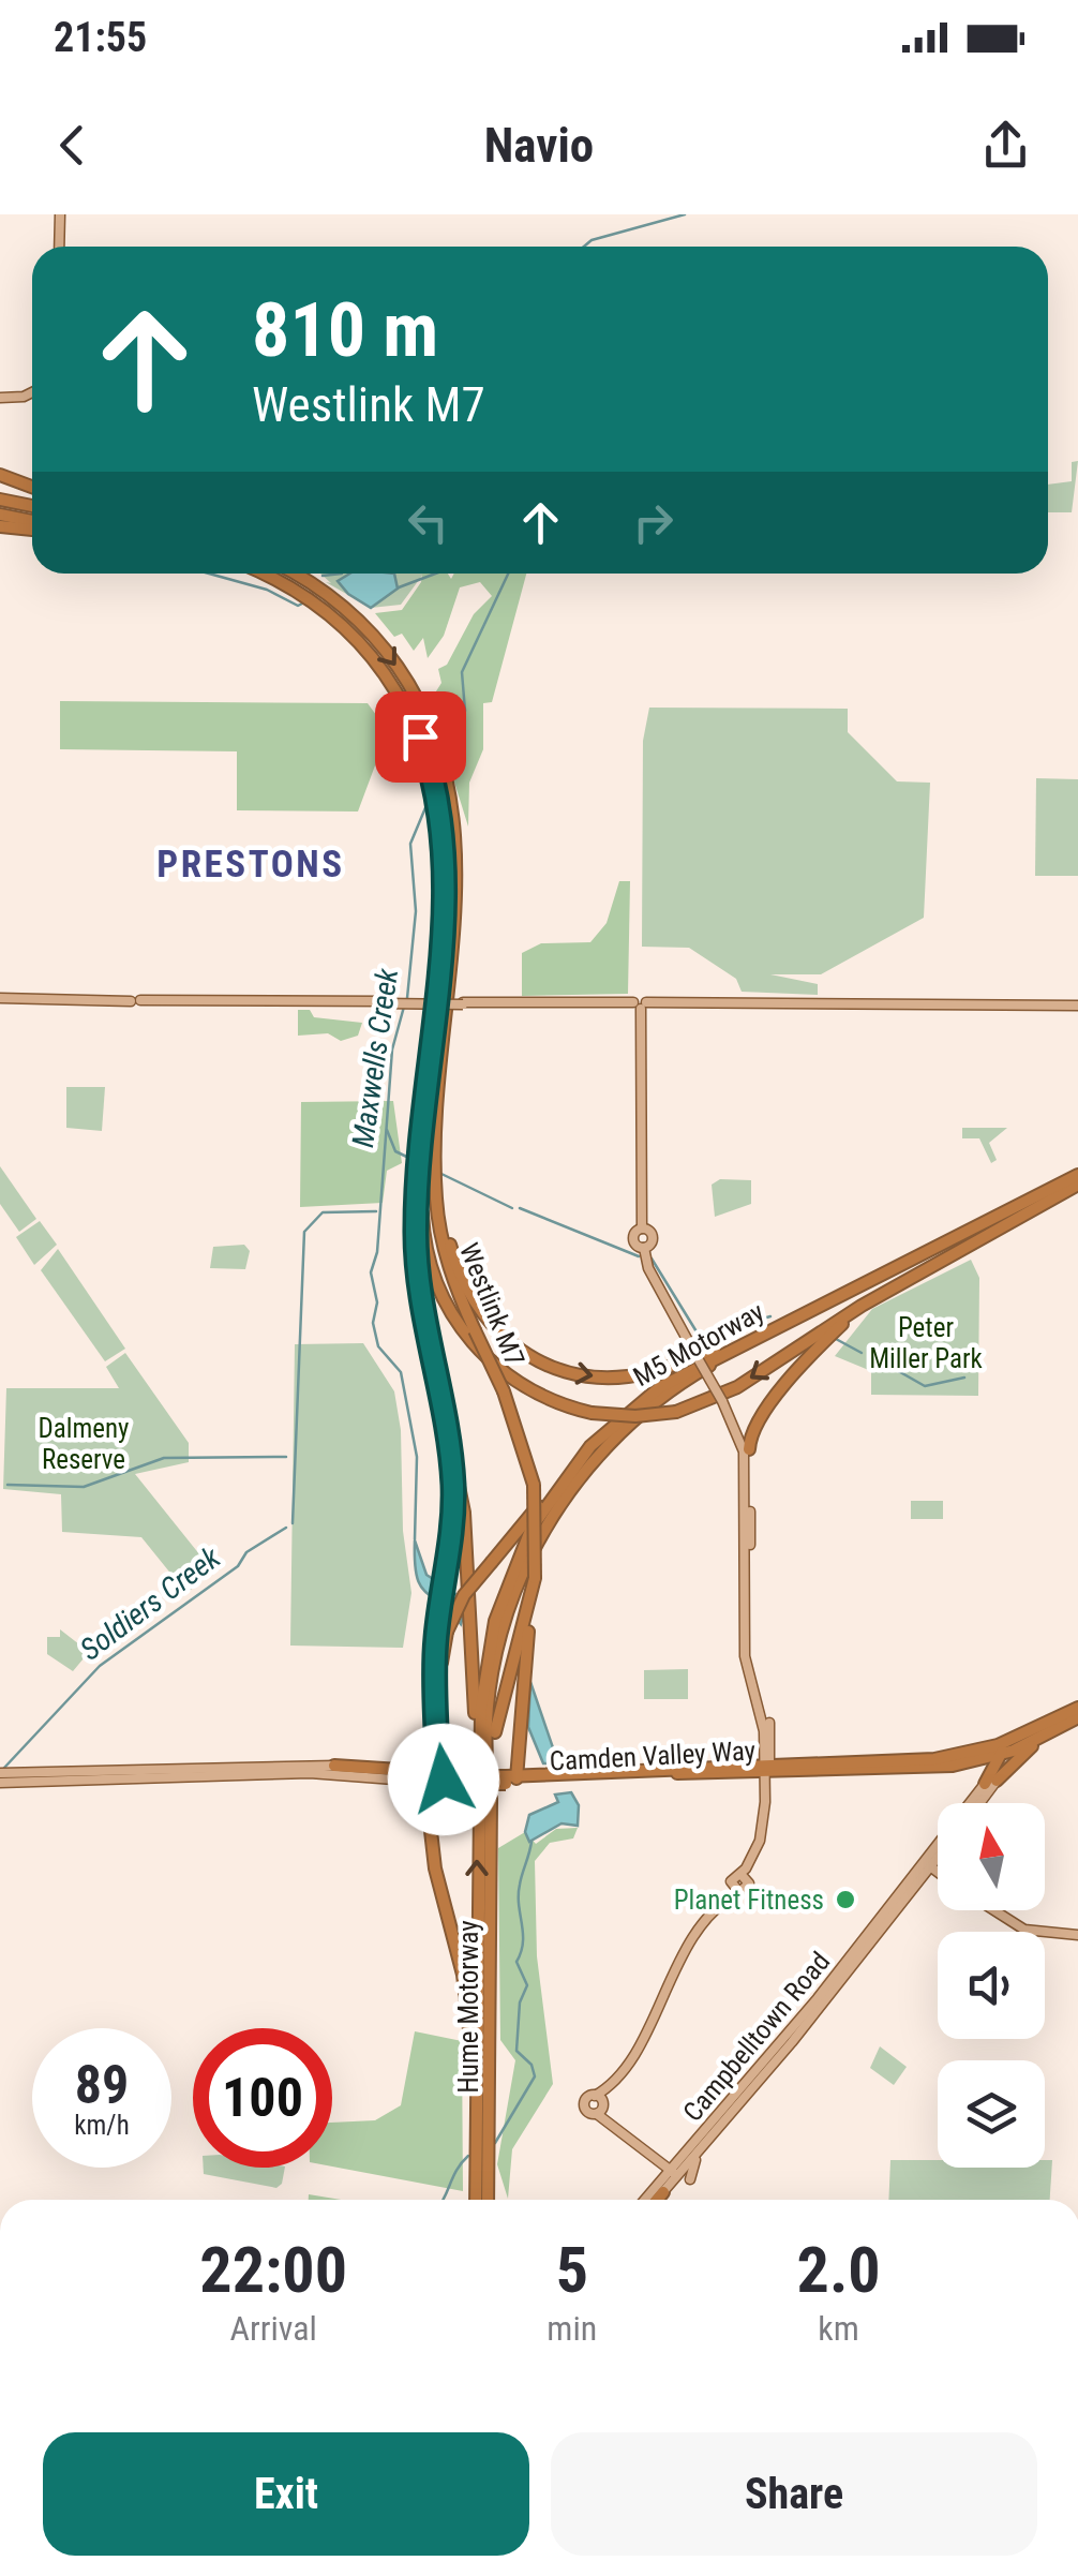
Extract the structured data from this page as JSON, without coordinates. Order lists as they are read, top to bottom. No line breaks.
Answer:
{"streets":{"highway":["Westlink M7","M5 Motorway","Camden Valley Way","Hume Motorway"],"main road":["Campbelltown Road"]},"crossings":[["Westlink M7","M5 Motorway"],["Westlink M7","Hume Motorway"],["M5 Motorway","Hume Motorway"]],"districts":["PRESTONS"],"water":["Maxwells Creek","Soldiers Creek"],"parks":["Peter Miller Park","Dalmeny Reserve"],"places":["Planet Fitness"],"north":"top","page":{"status":"21:55","header":"Navio","turn":["810 m","Westlink M7"],"speed":"89 km/h","limit":"100","eta":["22:00","Arrival","5","min","2.0","km"],"buttons":["Exit","Share"]}}
